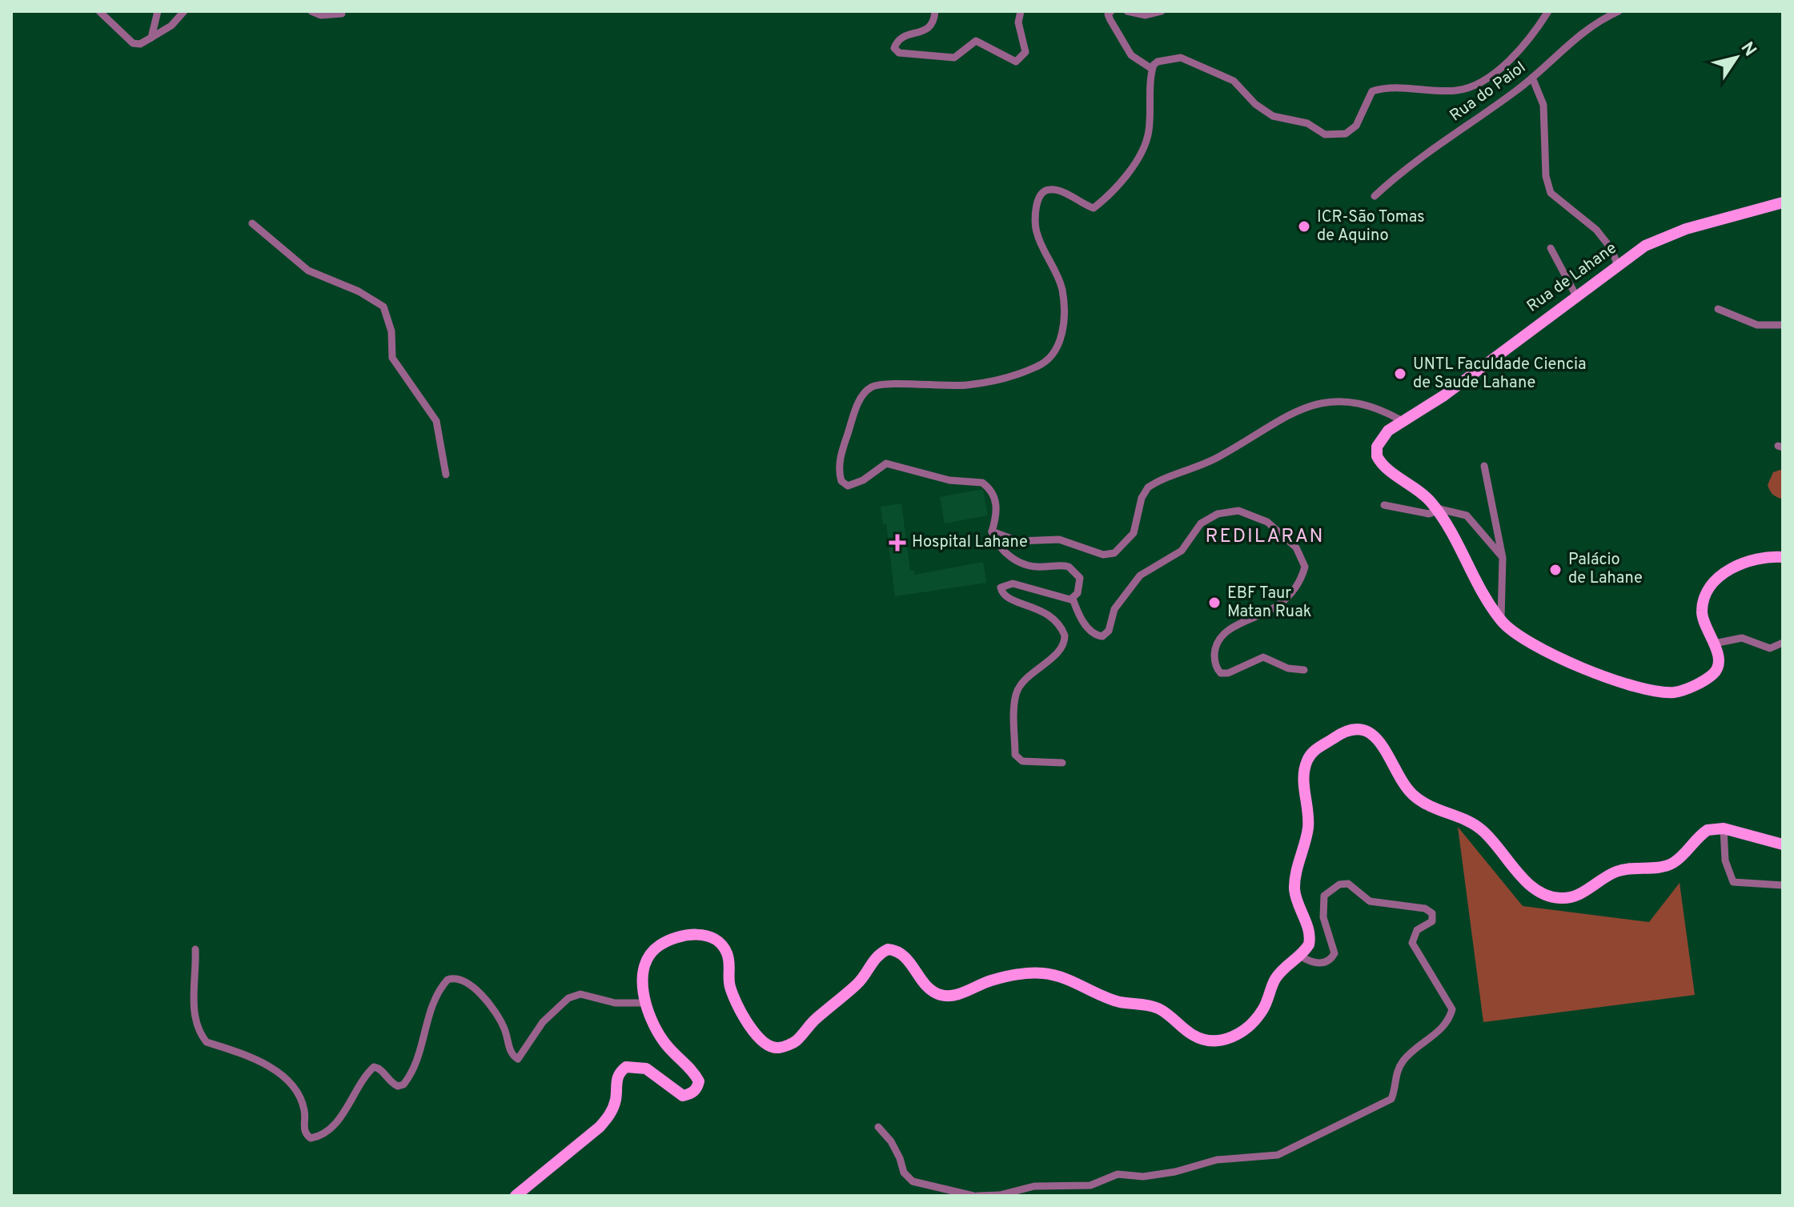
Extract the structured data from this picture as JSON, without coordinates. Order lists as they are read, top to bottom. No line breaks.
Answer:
{"streets":{"main road":["Rua de Lahane"],"street":["Rua do Paiol"]},"districts":["REDILARAN"],"places":{"other":["ICR-São Tomas de Aquino","UNTL Faculdade Ciencia de Saude Lahane","Palácio de Lahane","EBF Taur Matan Ruak"],"health":["Hospital Lahane"]},"north":"top right"}
